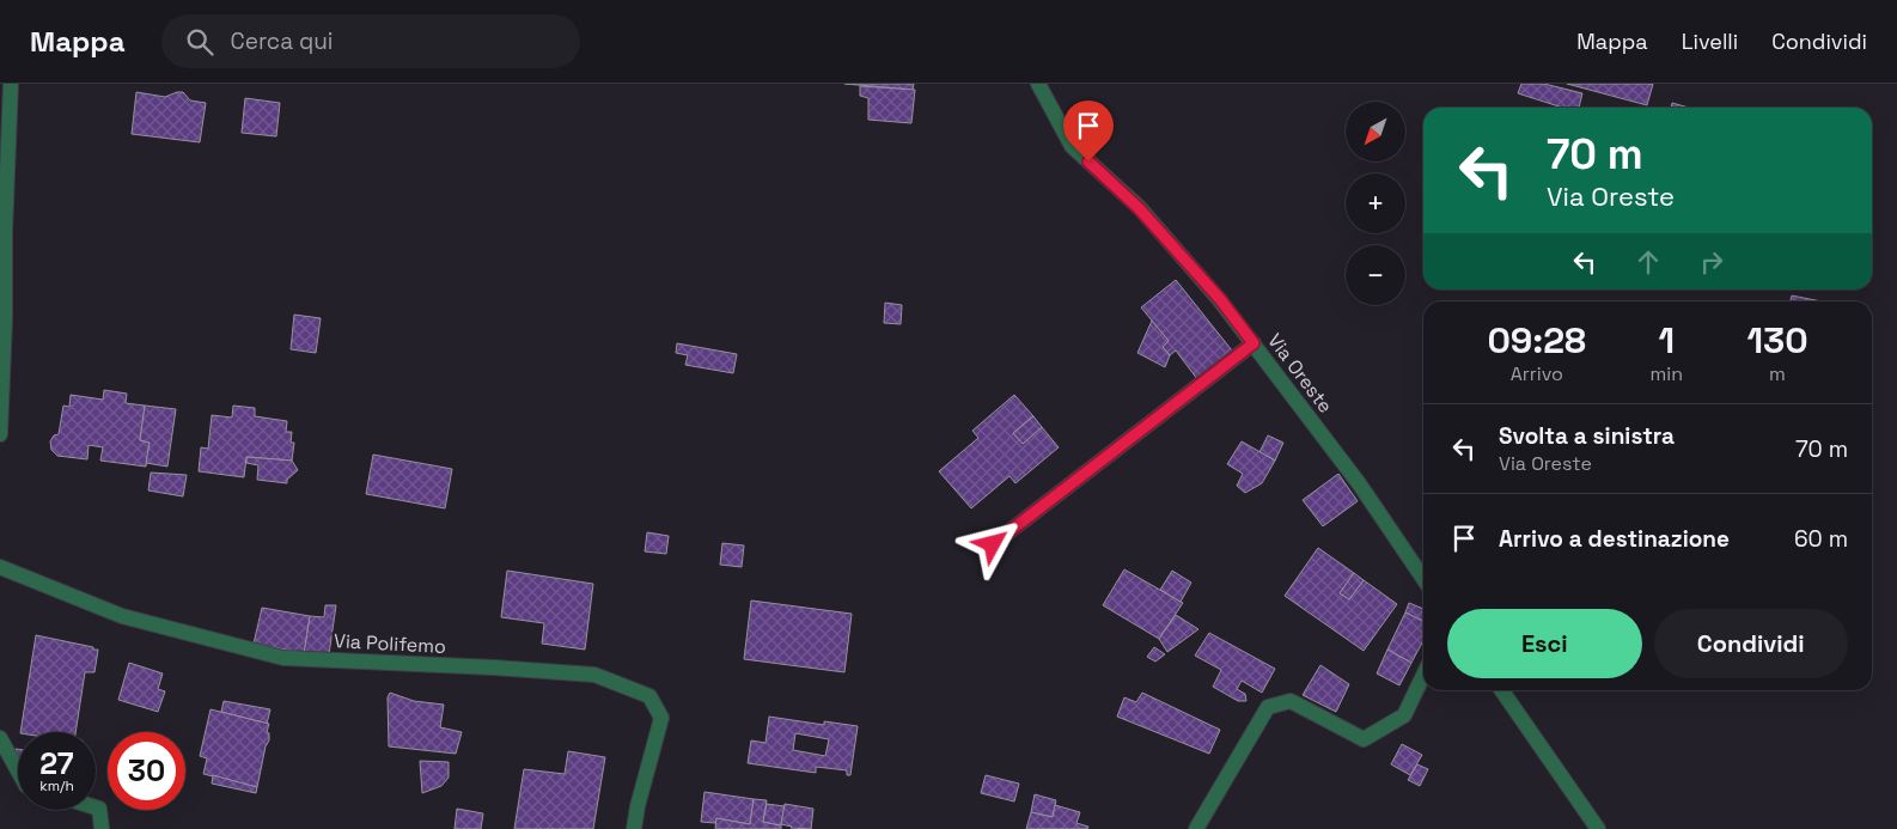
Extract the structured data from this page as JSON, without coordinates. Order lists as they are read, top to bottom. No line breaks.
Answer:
{"streets":{"street":["Via Oreste","Via Polifemo"]},"north":"bottom left","page":{"header":"Mappa","search":"Cerca qui","nav":["Mappa","Livelli","Condividi"],"map_buttons":["+","−"],"turn":["70 m","Via Oreste"],"eta":["09:28","Arrivo","1","min","130","m"],"list":[{"name":"Svolta a sinistra","note":"Via Oreste","value":"70 m"},{"name":"Arrivo a destinazione","value":"60 m"}],"buttons":["Esci","Condividi"],"speed":"27 km/h","limit":"30"}}
